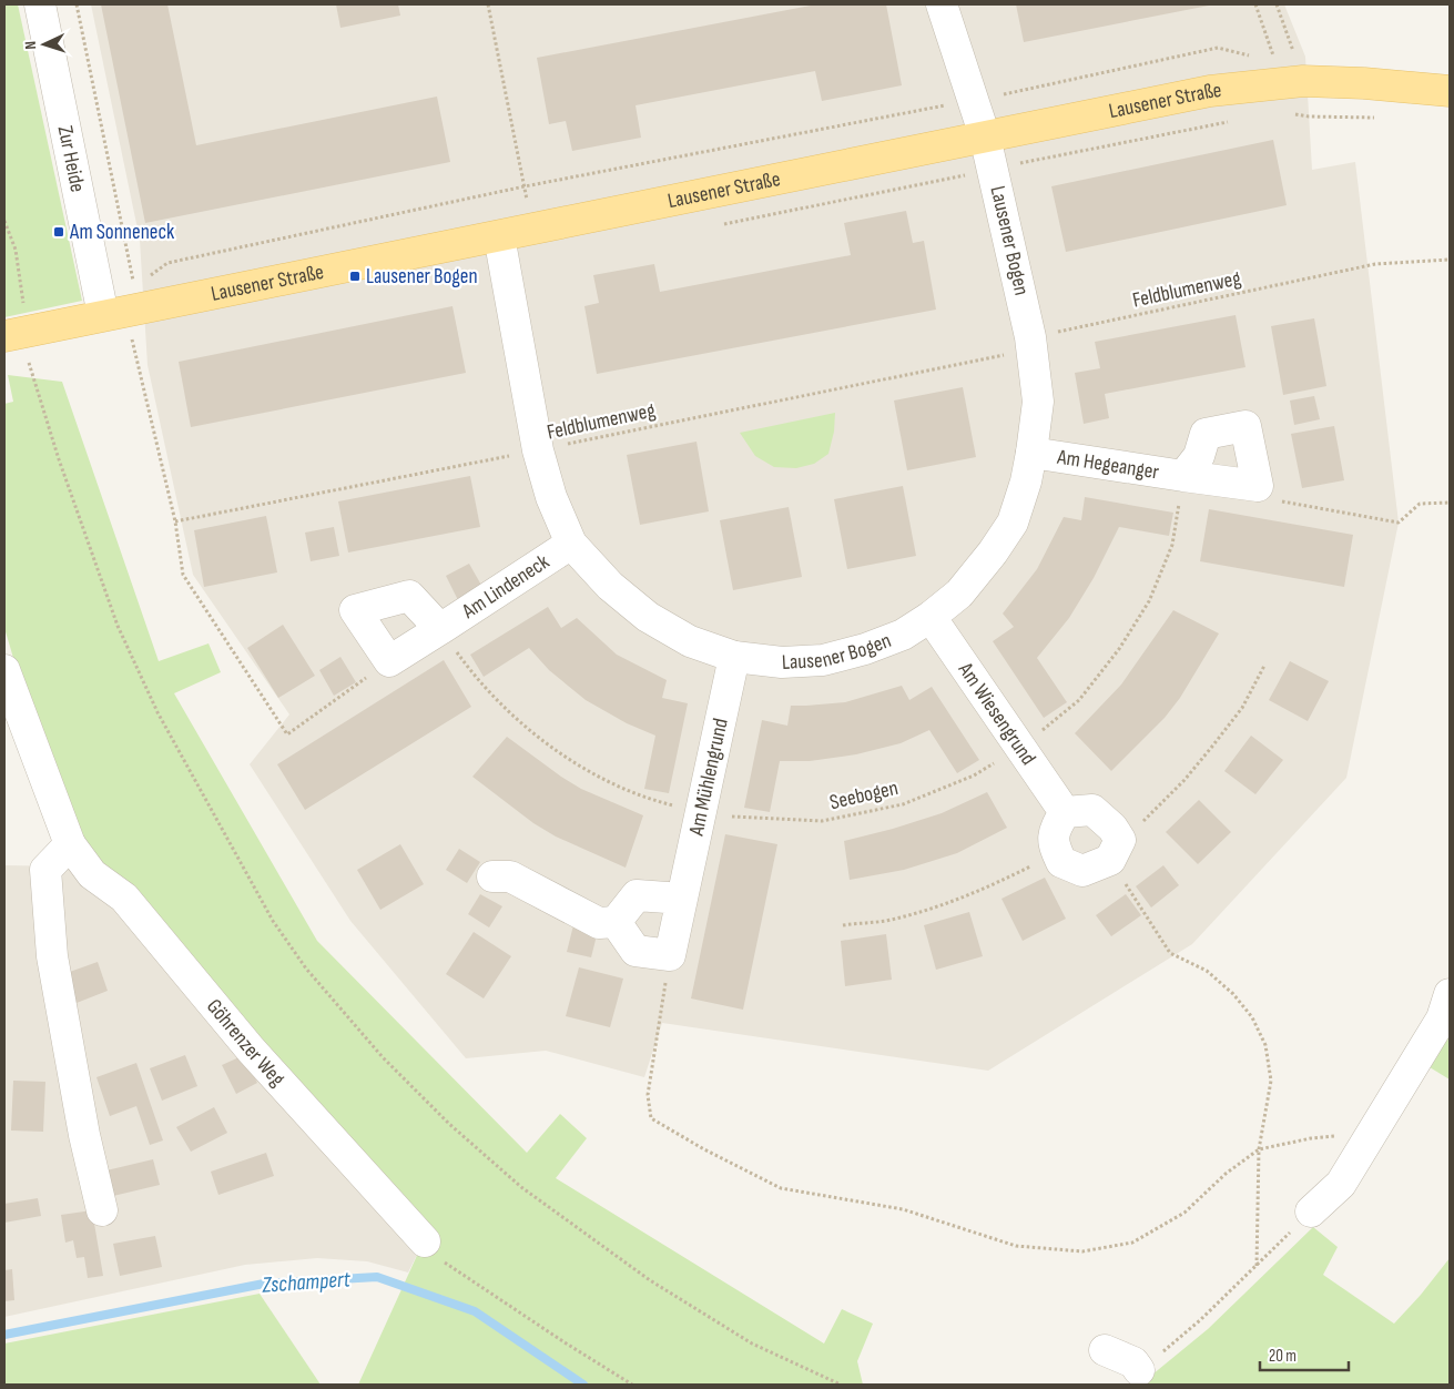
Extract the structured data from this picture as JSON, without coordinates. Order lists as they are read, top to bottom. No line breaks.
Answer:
{"streets":{"main road":["Lausener Straße"],"street":["Zur Heide","Lausener Bogen","Am Hegeanger","Am Lindeneck","Am Wiesengrund","Am Mühlengrund","Göhrenzer Weg"],"path":["Feldblumenweg","Seebogen"]},"crossings":[["Lausener Straße","Zur Heide"],["Lausener Straße","Lausener Bogen"],["Lausener Bogen","Feldblumenweg"],["Lausener Bogen","Am Hegeanger"],["Lausener Bogen","Am Lindeneck"],["Lausener Bogen","Am Wiesengrund"],["Lausener Bogen","Am Mühlengrund"],["Am Hegeanger","Seebogen"],["Am Lindeneck","Seebogen"],["Am Wiesengrund","Seebogen"],["Am Mühlengrund","Seebogen"]],"water":["Zschampert"],"places":{"transit":["Am Sonneneck","Lausener Bogen"]},"scale_bar":"20 m","north":"left"}
